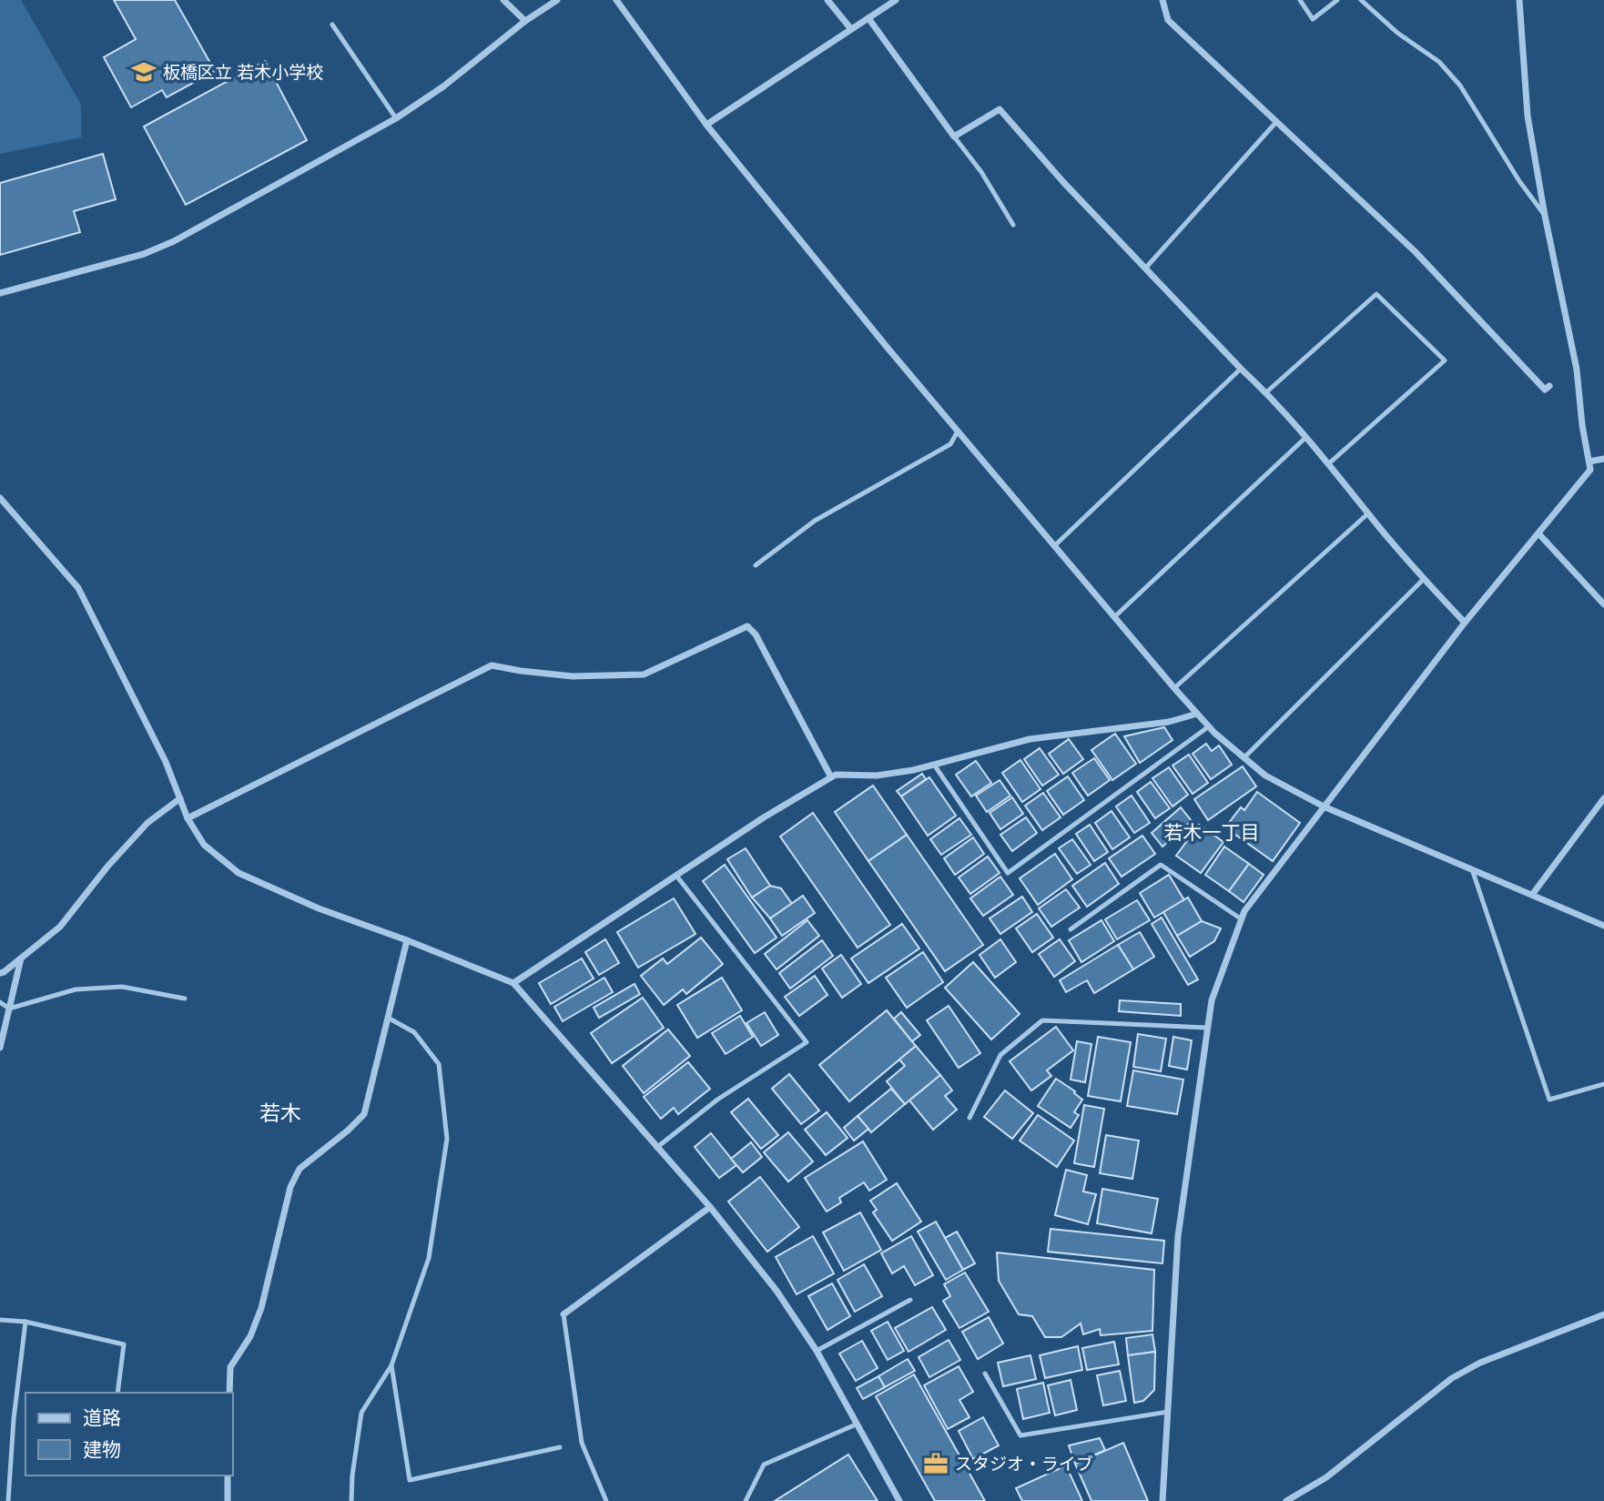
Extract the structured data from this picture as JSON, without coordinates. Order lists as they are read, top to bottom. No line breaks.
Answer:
{"districts":["若木一丁目","若木"],"places":{"school or university":["板橋区立 若木小学校"],"office":["スタジオ・ライブ"]},"legend":["道路","建物"]}
